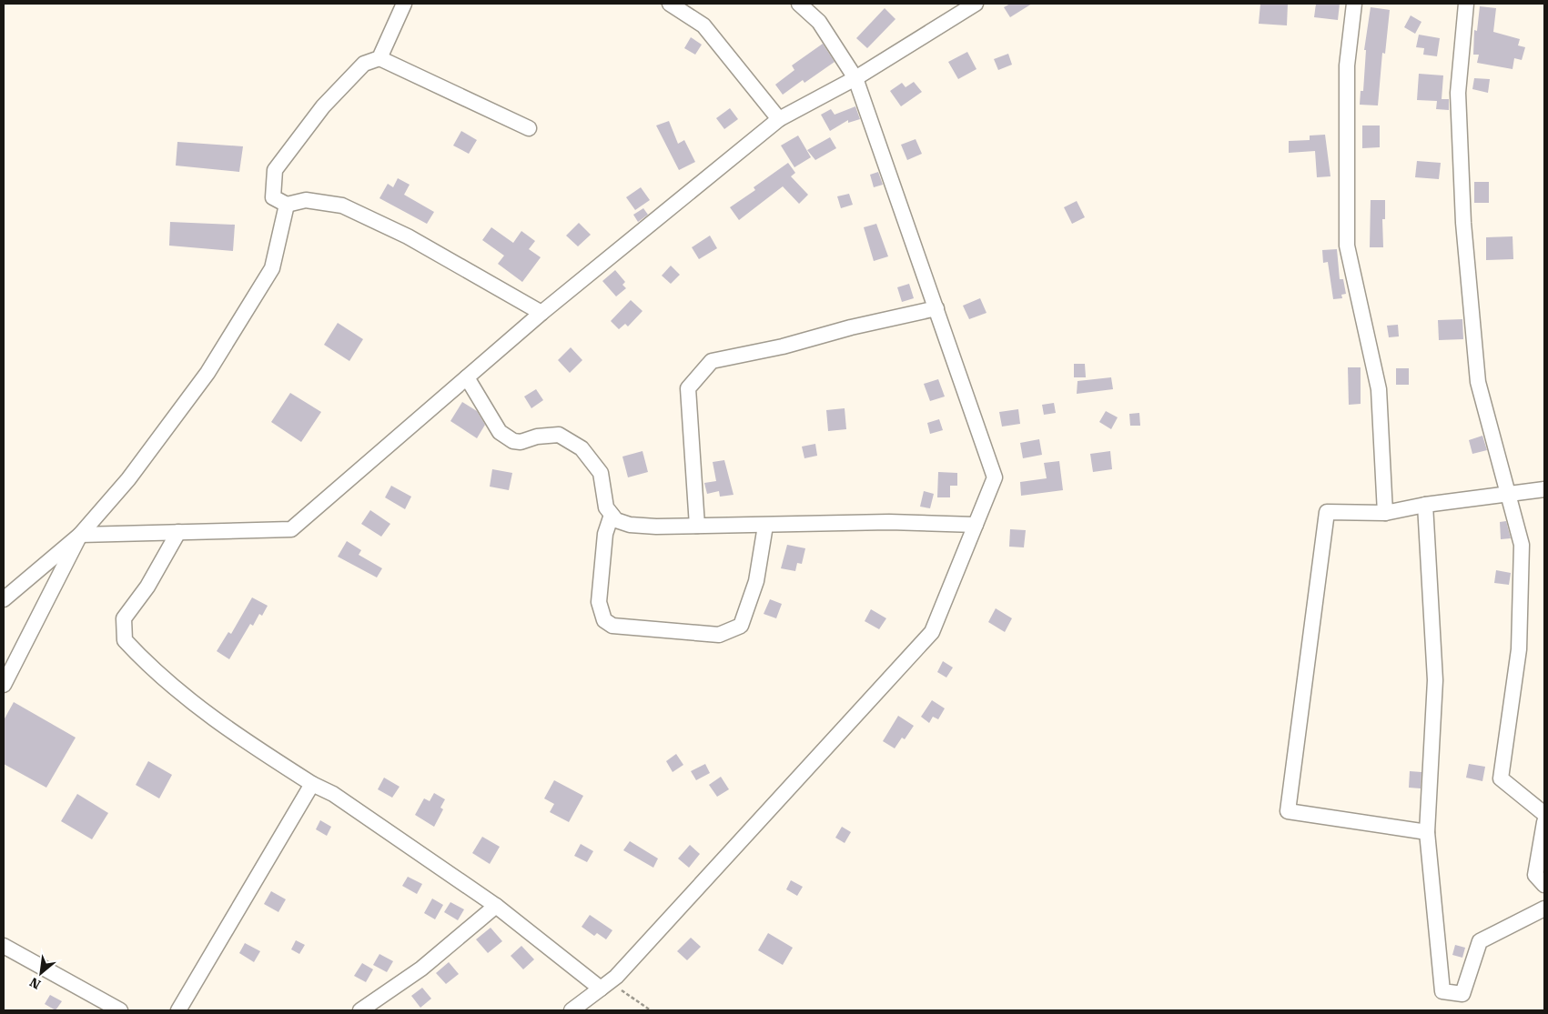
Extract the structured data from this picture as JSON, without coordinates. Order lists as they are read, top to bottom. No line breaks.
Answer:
{"north":"bottom left"}
